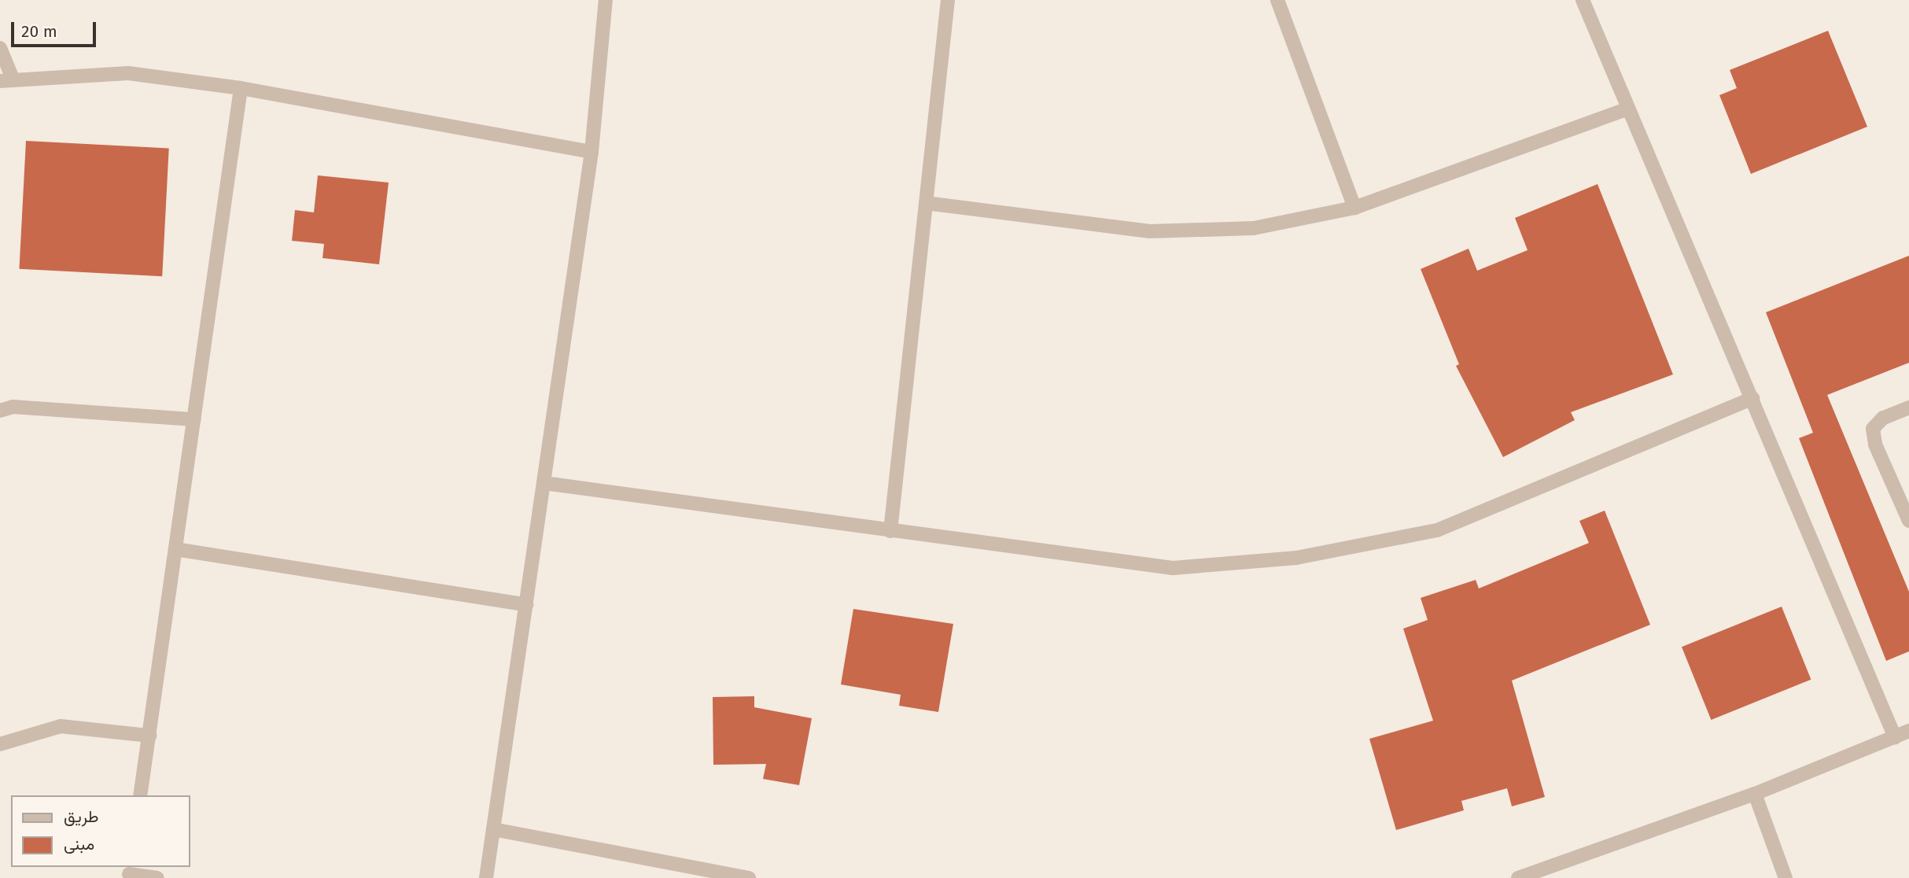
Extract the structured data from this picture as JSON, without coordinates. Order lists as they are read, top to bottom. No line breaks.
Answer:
{"legend":["طريق","مبنى"],"scale_bar":"20 m"}
